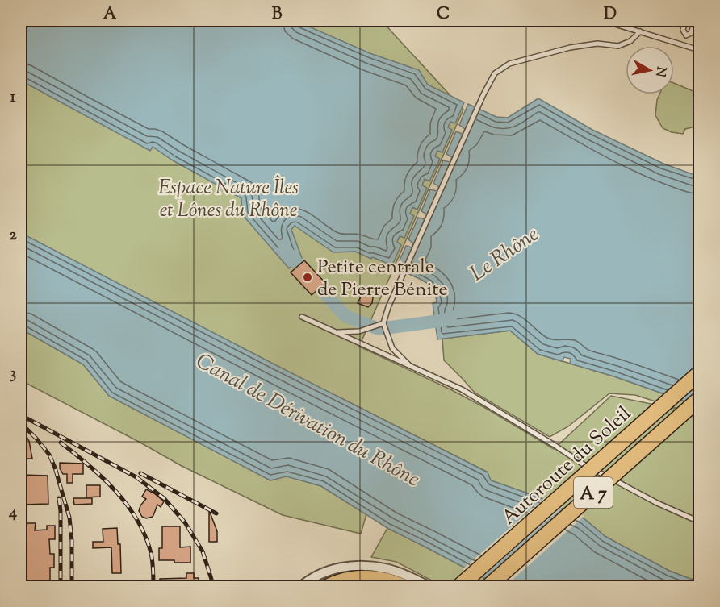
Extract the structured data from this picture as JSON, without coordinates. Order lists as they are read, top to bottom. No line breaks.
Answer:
{"streets":{"highway":["Autoroute du Soleil","A 7"]},"water":["Le Rhône","Canal de Dérivation du Rhône"],"parks":["Espace Nature Îles et Lônes du Rhône"],"places":["Petite centrale de Pierre Bénite"],"north":"right","grid":{"columns":["A","B","C","D"],"rows":["1","2","3","4"]}}
